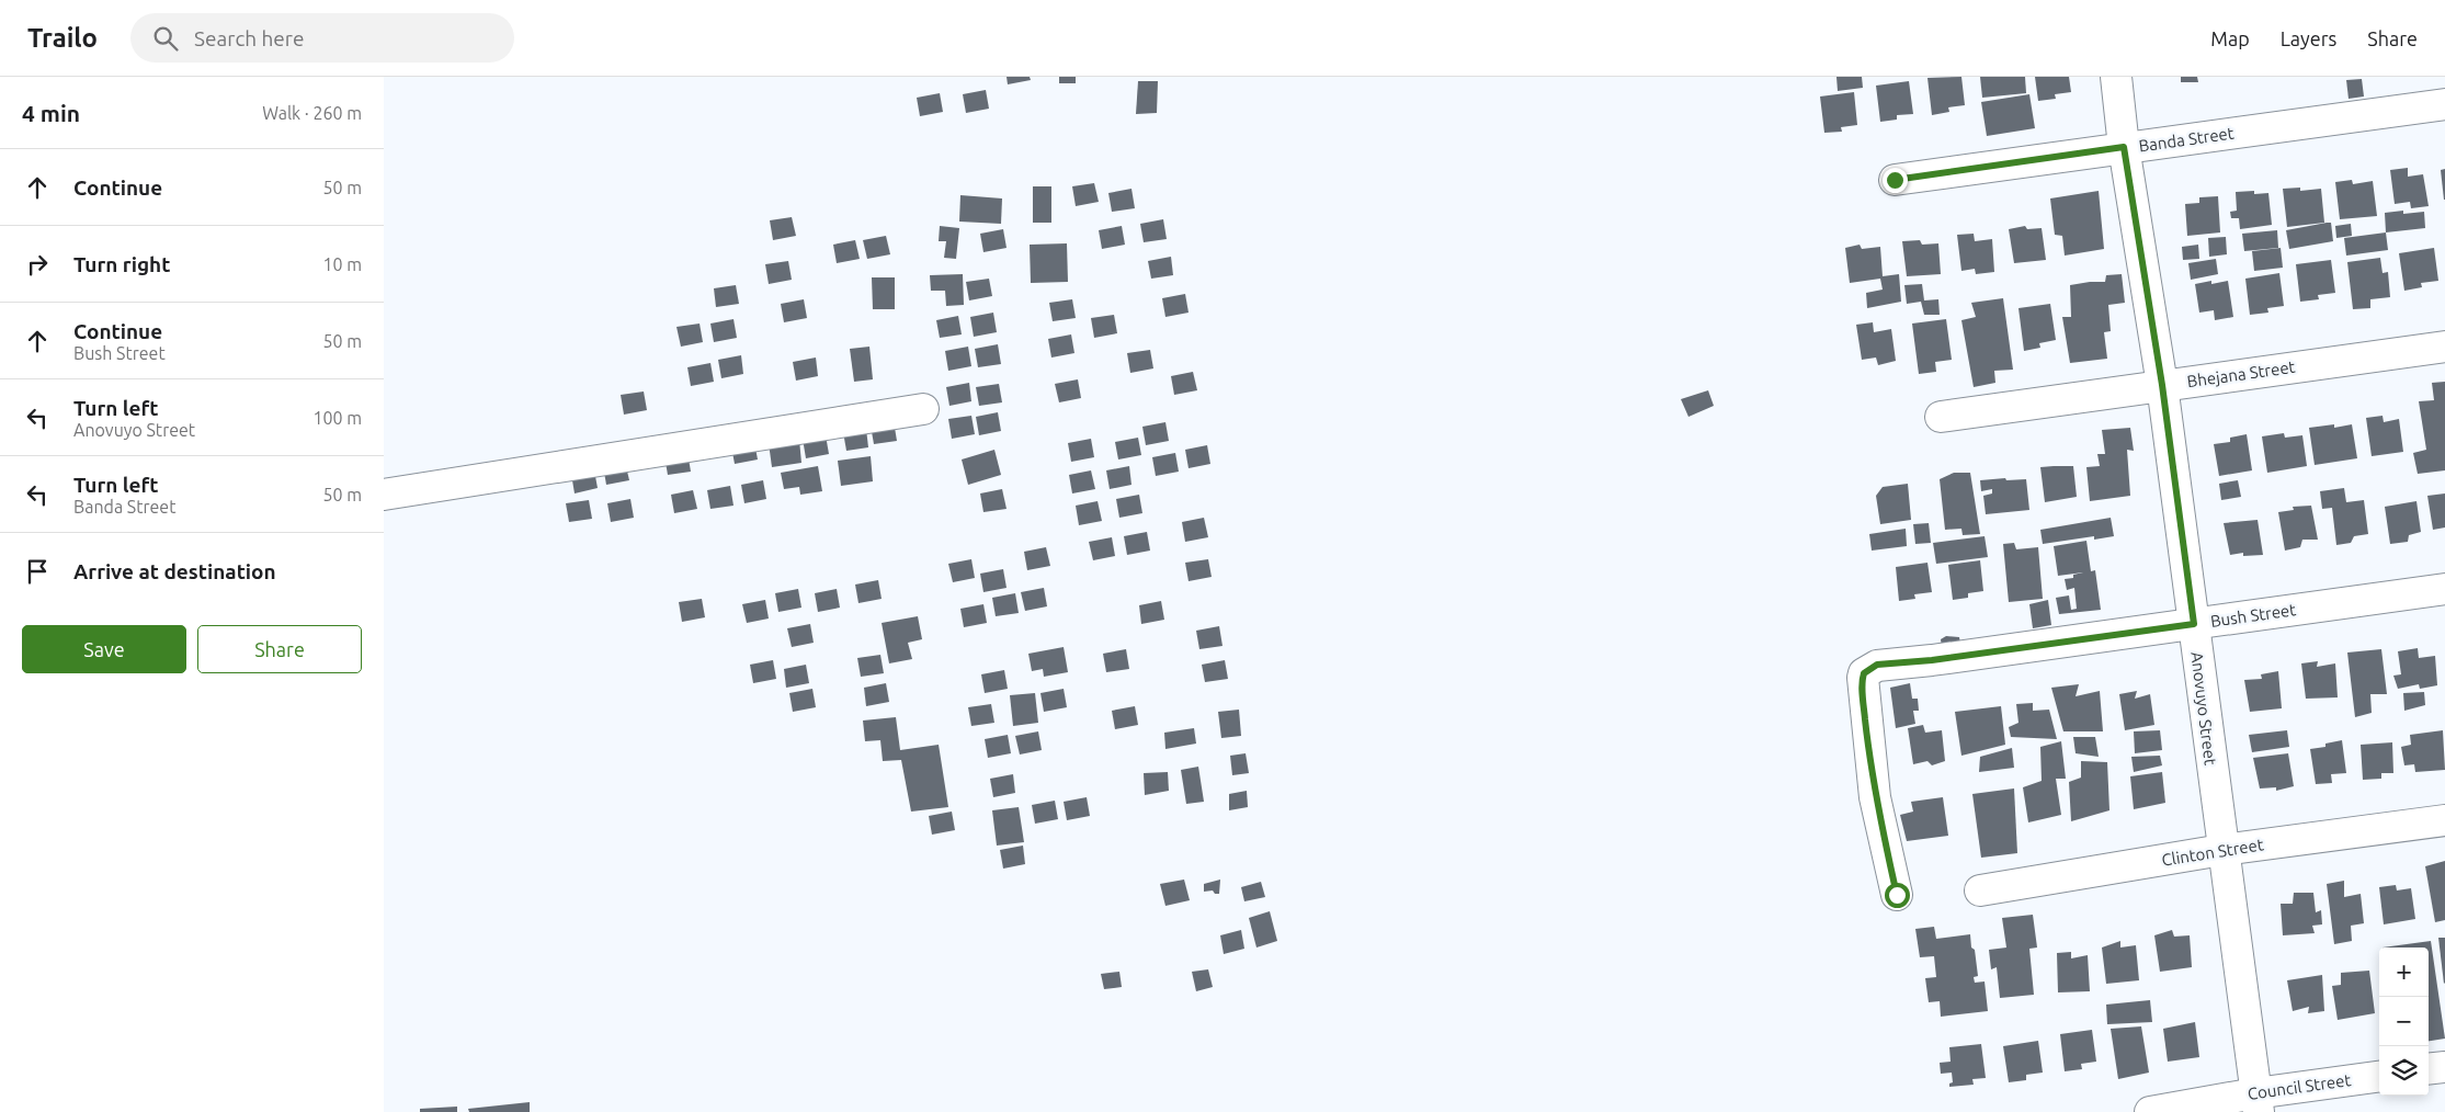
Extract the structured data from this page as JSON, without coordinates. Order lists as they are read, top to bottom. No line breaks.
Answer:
{"streets":{"street":["Banda Street","Bhejana Street","Bush Street","Anovuyo Street","Clinton Street","Council Street"]},"crossings":[["Banda Street","Anovuyo Street"],["Bhejana Street","Anovuyo Street"],["Bush Street","Anovuyo Street"],["Anovuyo Street","Clinton Street"],["Anovuyo Street","Council Street"]],"page":{"header":"Trailo","search":"Search here","nav":["Map","Layers","Share"],"heading":["4 min","Walk · 260 m"],"list":[["Continue","50 m"],["Turn right","10 m"],["Continue","Bush Street","50 m"],["Turn left","Anovuyo Street","100 m"],["Turn left","Banda Street","50 m"],"Arrive at destination"],"buttons":["Save","Share"],"map_buttons":["+","−"]}}
